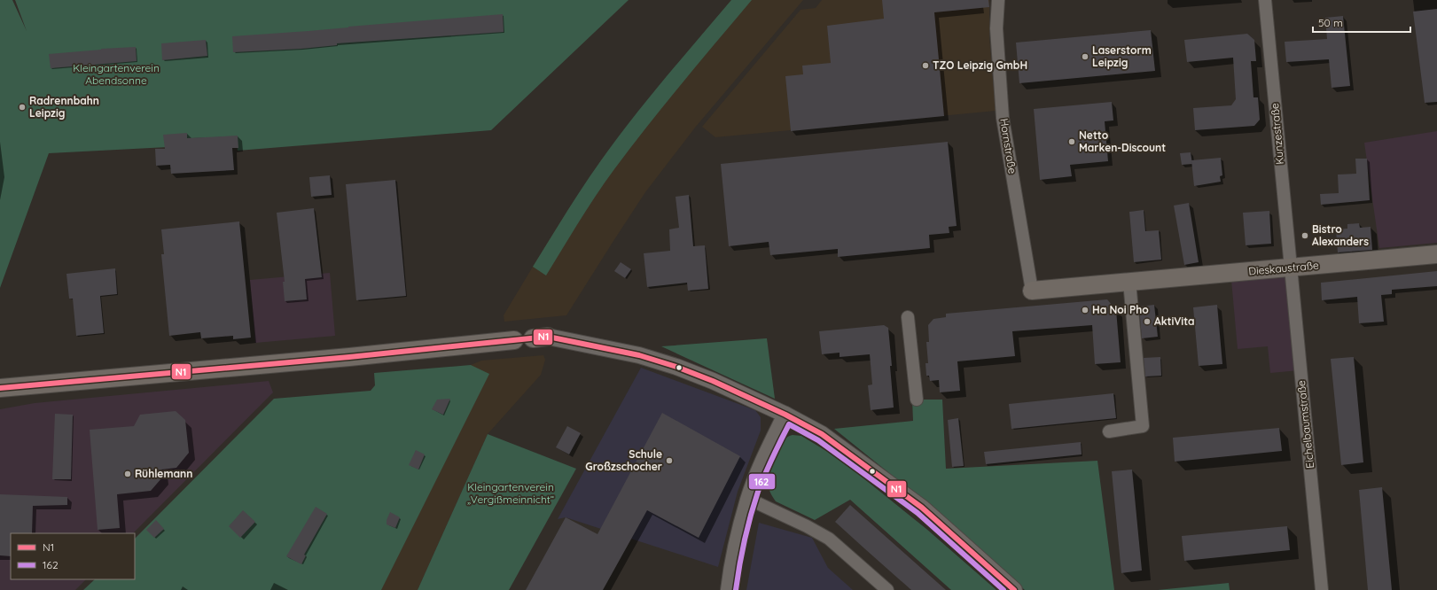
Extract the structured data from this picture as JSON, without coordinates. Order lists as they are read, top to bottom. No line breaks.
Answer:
{"streets":{"main road":["Dieskaustraße"],"street":["Kunzestraße","Hornstraße","Eichelbaumstraße"]},"crossings":[["Kunzestraße","Dieskaustraße"],["Kunzestraße","Eichelbaumstraße"],["Hornstraße","Dieskaustraße"],["Dieskaustraße","Eichelbaumstraße"]],"parks":["Kleingartenverein Abendsonne","Kleingartenverein „Vergißmeinnicht“"],"places":["Laserstorm Leipzig","TZO Leipzig GmbH","Radrennbahn Leipzig","Netto Marken-Discount","Bistro Alexanders","Ha Noi Pho","AktiVita","Schule Großzschocher","Rühlemann"],"lines":["transit line N1","transit line 162"],"legend":["N1","162"],"scale_bar":"50 m"}
